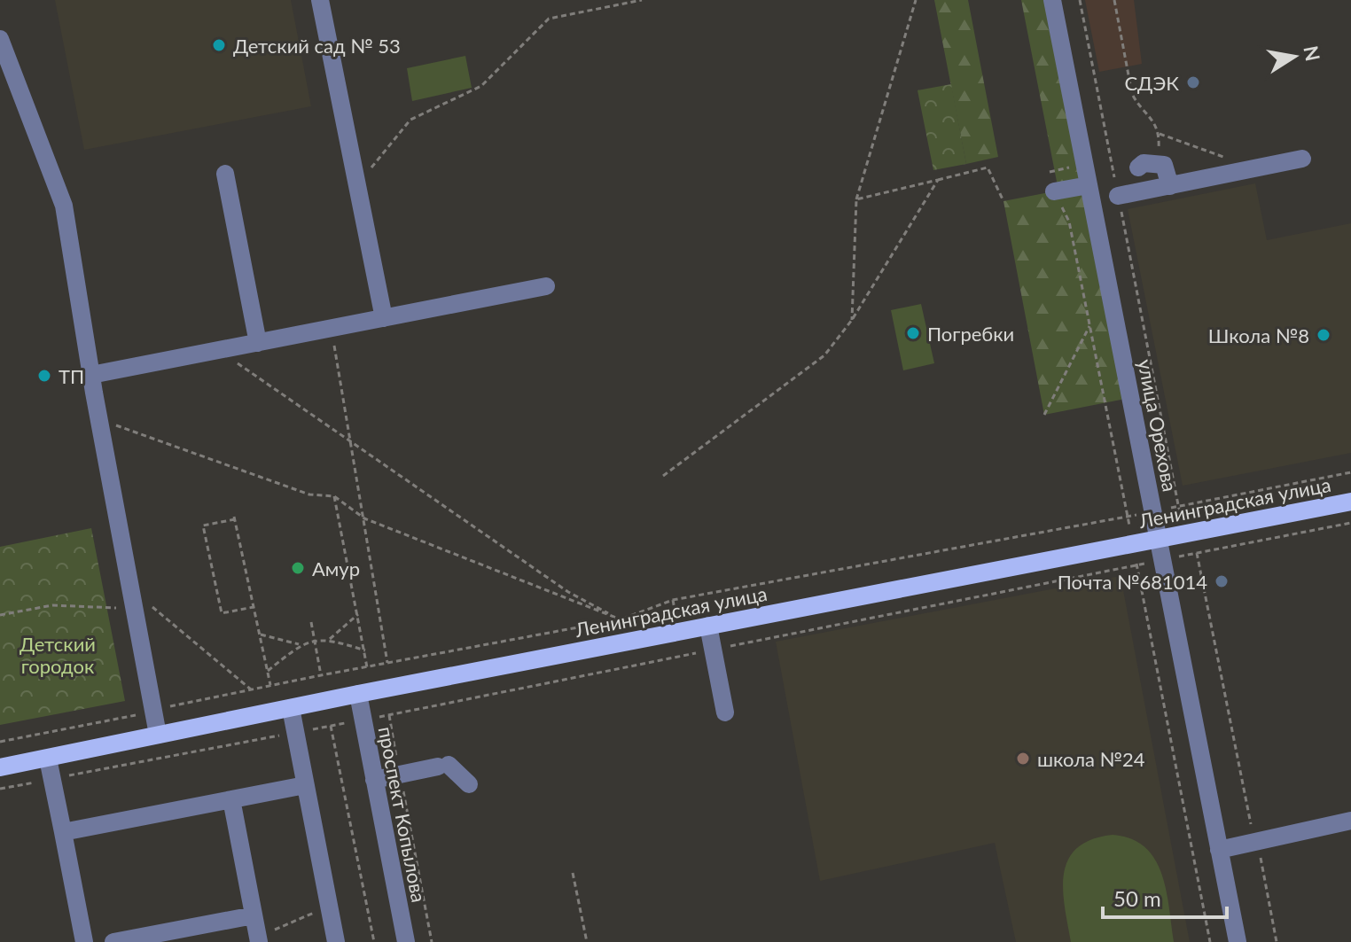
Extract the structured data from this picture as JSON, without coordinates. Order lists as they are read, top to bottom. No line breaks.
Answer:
{"streets":{"main road":["Ленинградская улица"],"street":["улица Орехова","проспект Копылова"]},"crossings":[["улица Орехова","Ленинградская улица"],["Ленинградская улица","проспект Копылова"]],"parks":["Детский городок"],"places":["Детский сад № 53","СДЭК","Погребки","Школа №8","ТП","Амур","Почта №681014","школа №24"],"scale_bar":"50 m","north":"right"}
